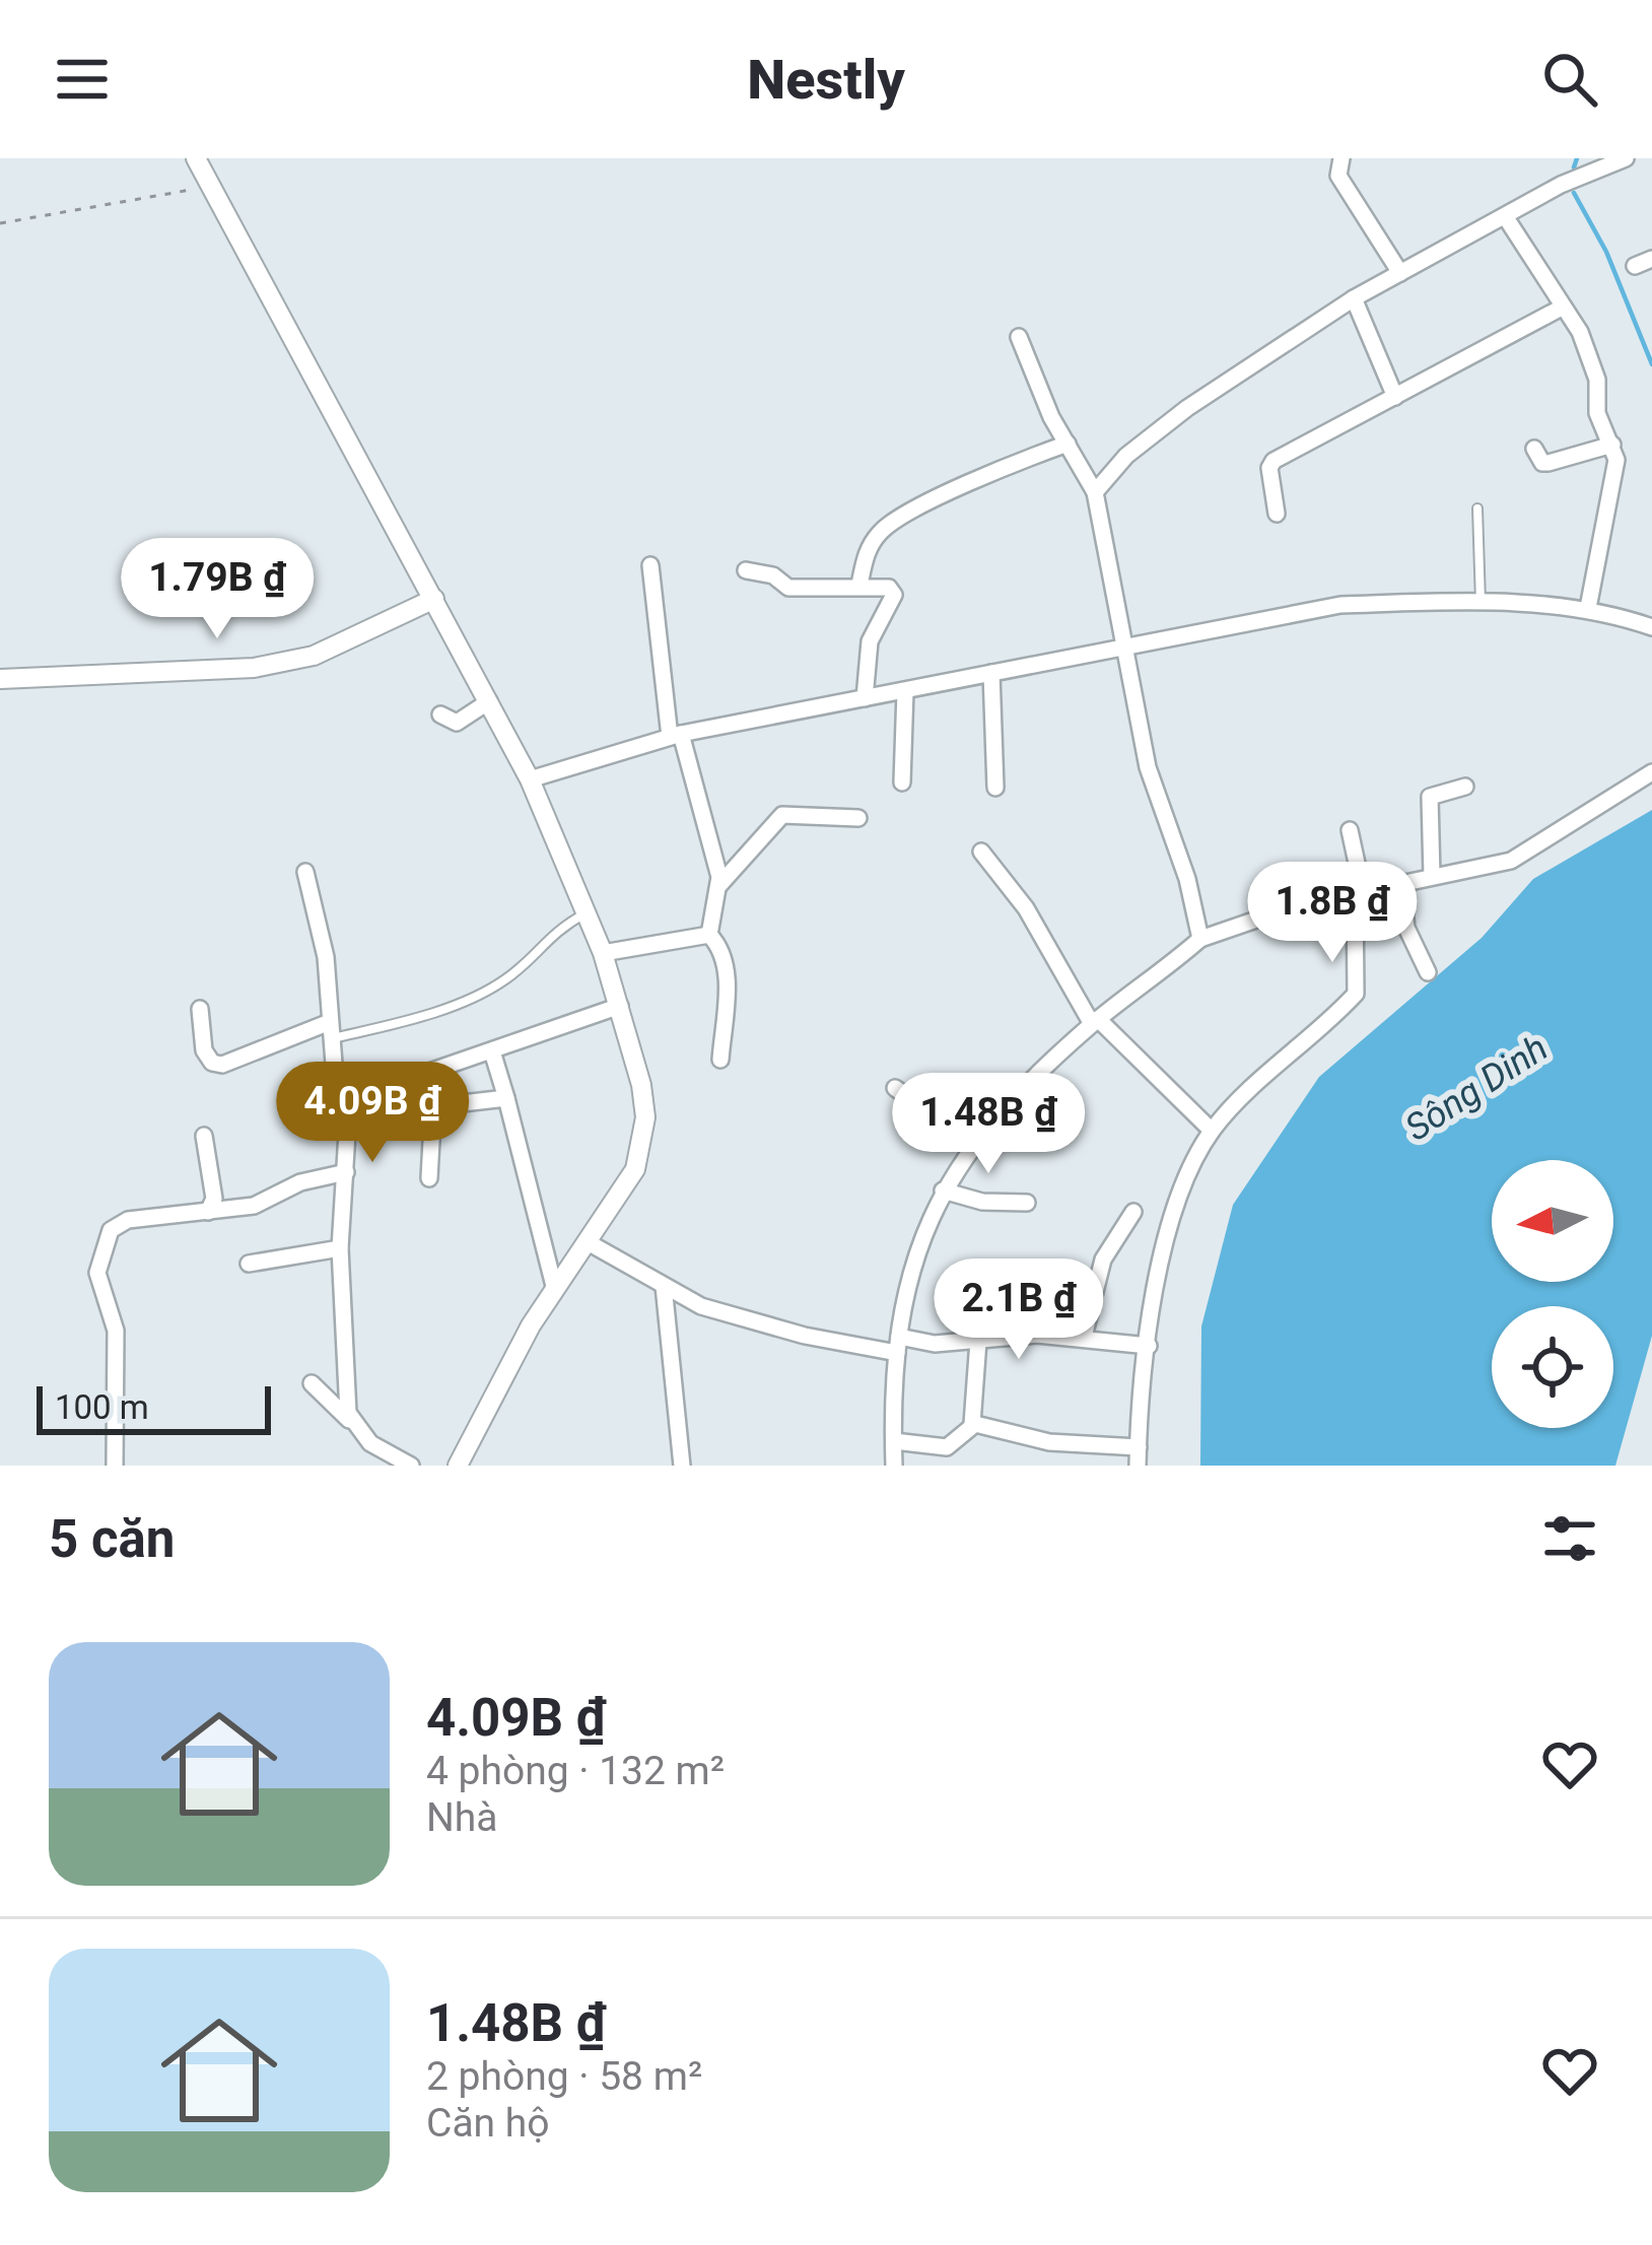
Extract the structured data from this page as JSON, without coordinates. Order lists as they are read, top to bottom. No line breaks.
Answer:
{"water":["Sông Dinh"],"scale_bar":"100 m","north":"left","page":{"header":"Nestly","price":["1.79B ₫","1.8B ₫","4.09B ₫","1.48B ₫","2.1B ₫"],"scale":"100 m","heading":"5 căn","list":[{"name":"4.09B ₫","note":"4 phòng · 132 m² · Nhà"},{"name":"1.48B ₫","note":"2 phòng · 58 m² · Căn hộ"}]}}
